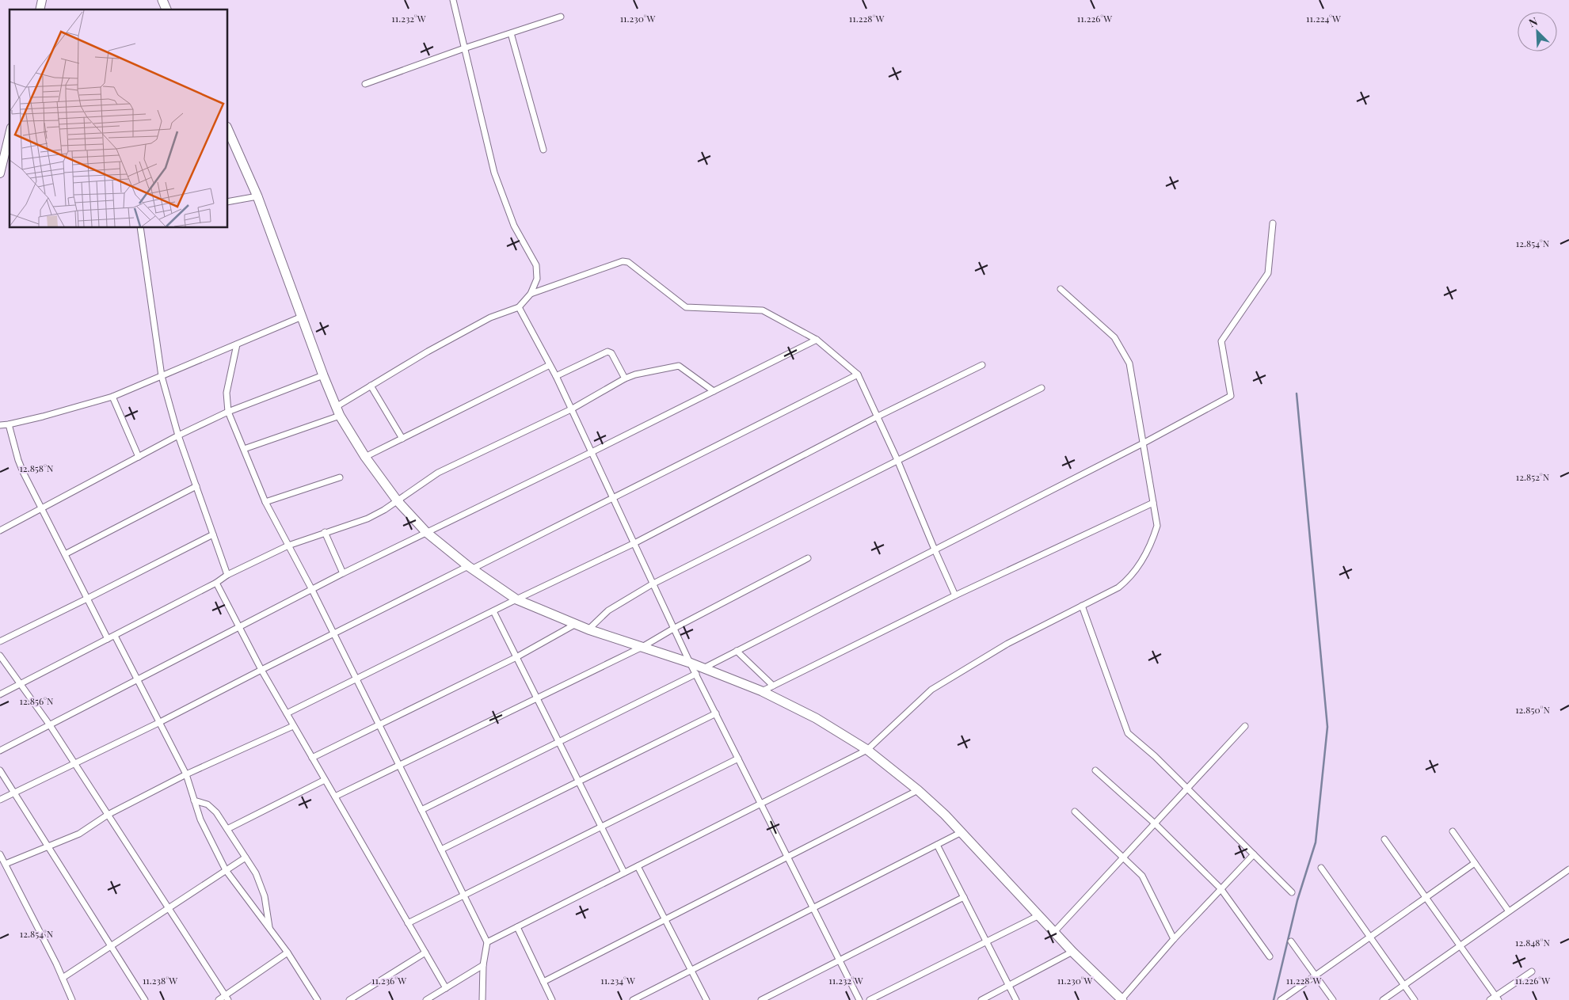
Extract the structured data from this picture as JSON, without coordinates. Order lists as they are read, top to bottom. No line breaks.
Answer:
{"north":"top left","coordinates":["11.224°W","11.232°W","11.230°W","11.228°W","11.226°W","12.854°N","12.858°N","12.852°N","12.856°N","12.850°N","12.848°N","11.238°W","11.236°W","11.234°W"]}
